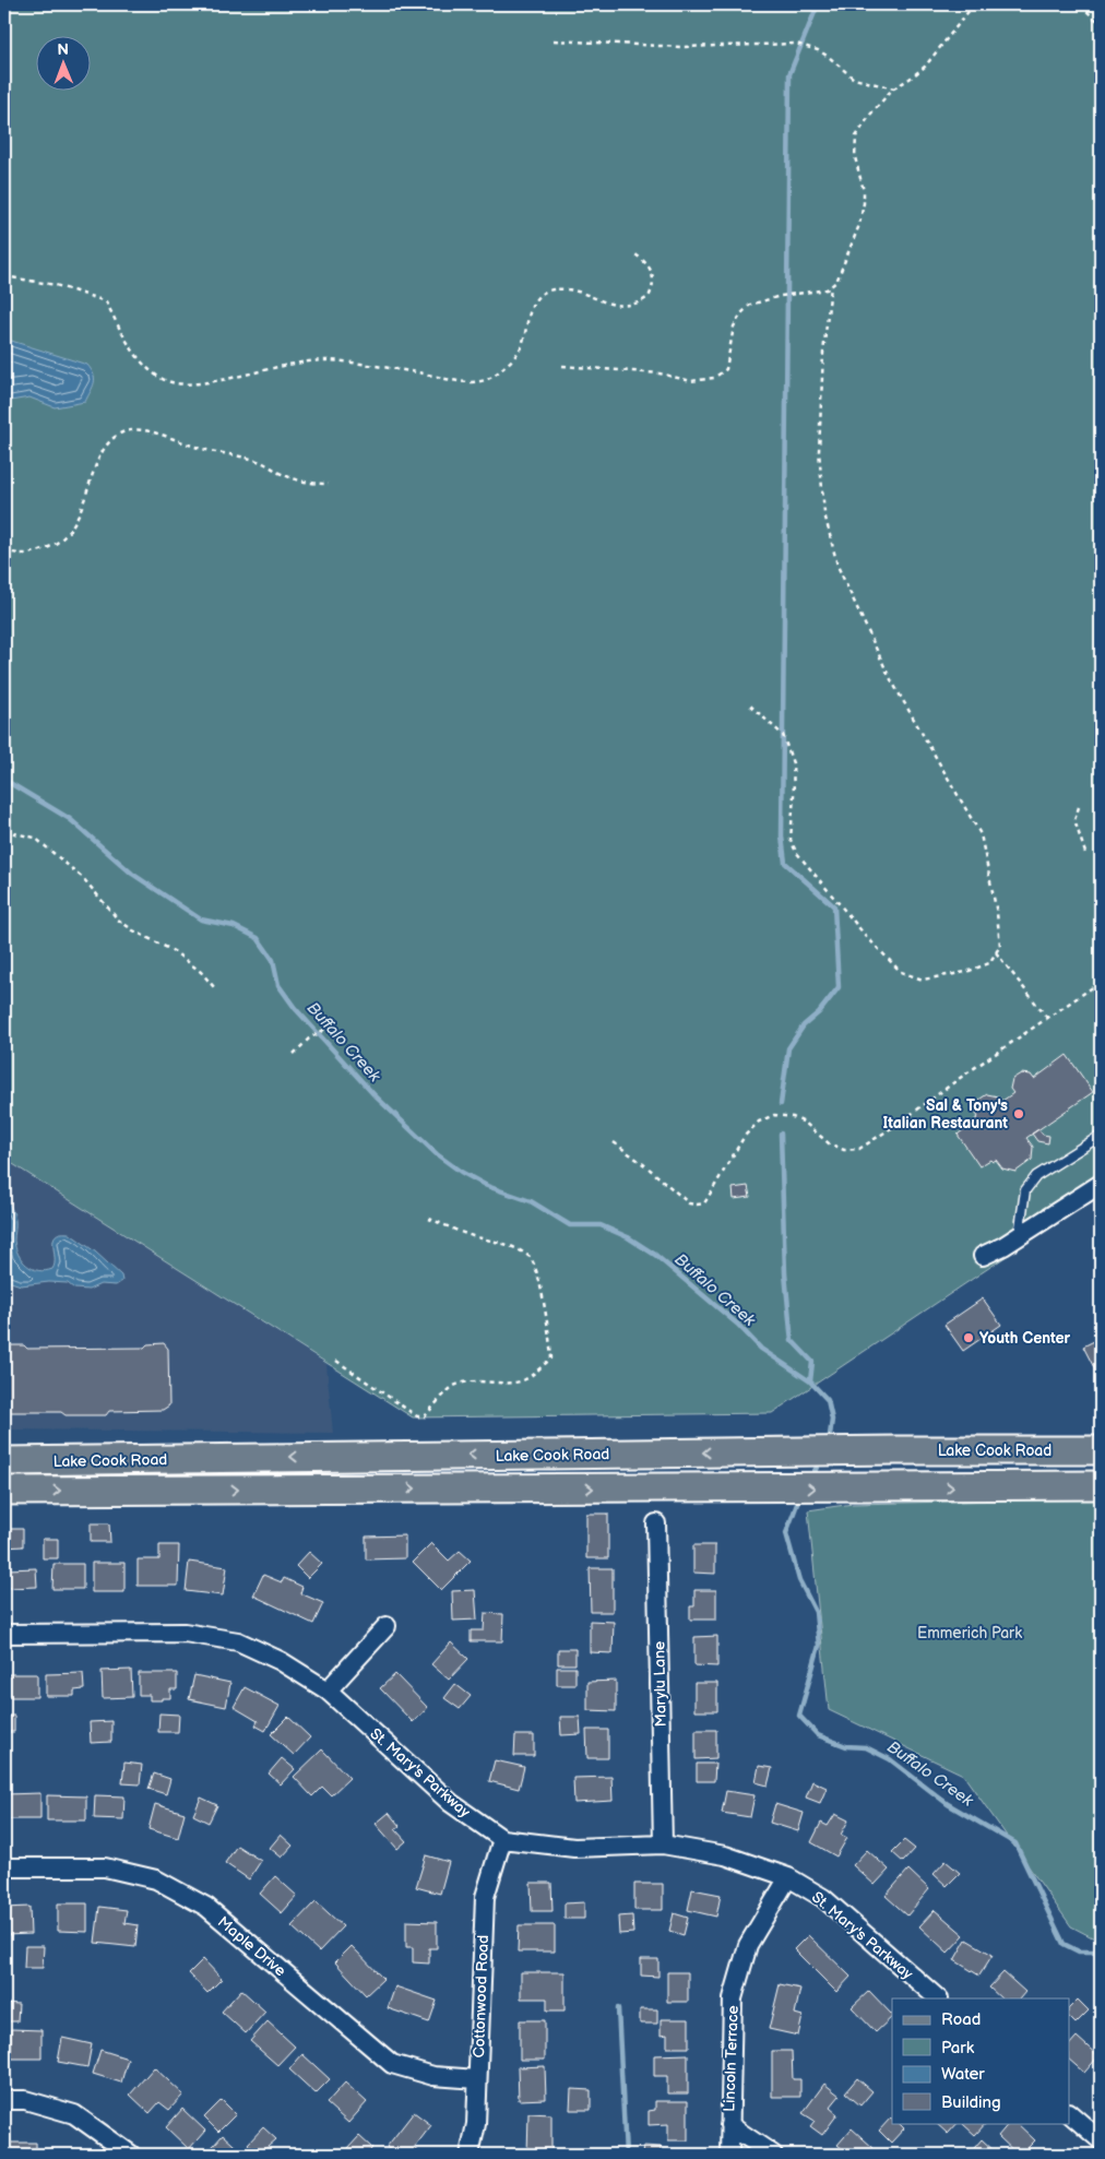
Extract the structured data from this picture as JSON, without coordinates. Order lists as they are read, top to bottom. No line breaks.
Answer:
{"streets":{"main road":["Lake Cook Road"],"street":["Marylu Lane","St. Mary's Parkway","Maple Drive","Cottonwood Road","Lincoln Terrace"]},"crossings":[["Marylu Lane","St. Mary's Parkway"],["St. Mary's Parkway","Cottonwood Road"],["St. Mary's Parkway","Lincoln Terrace"],["Maple Drive","Cottonwood Road"]],"water":["Buffalo Creek"],"parks":["Emmerich Park"],"places":["Sal & Tony's Italian Restaurant","Youth Center"],"legend":["Road","Park","Water","Building"],"north":"top"}
